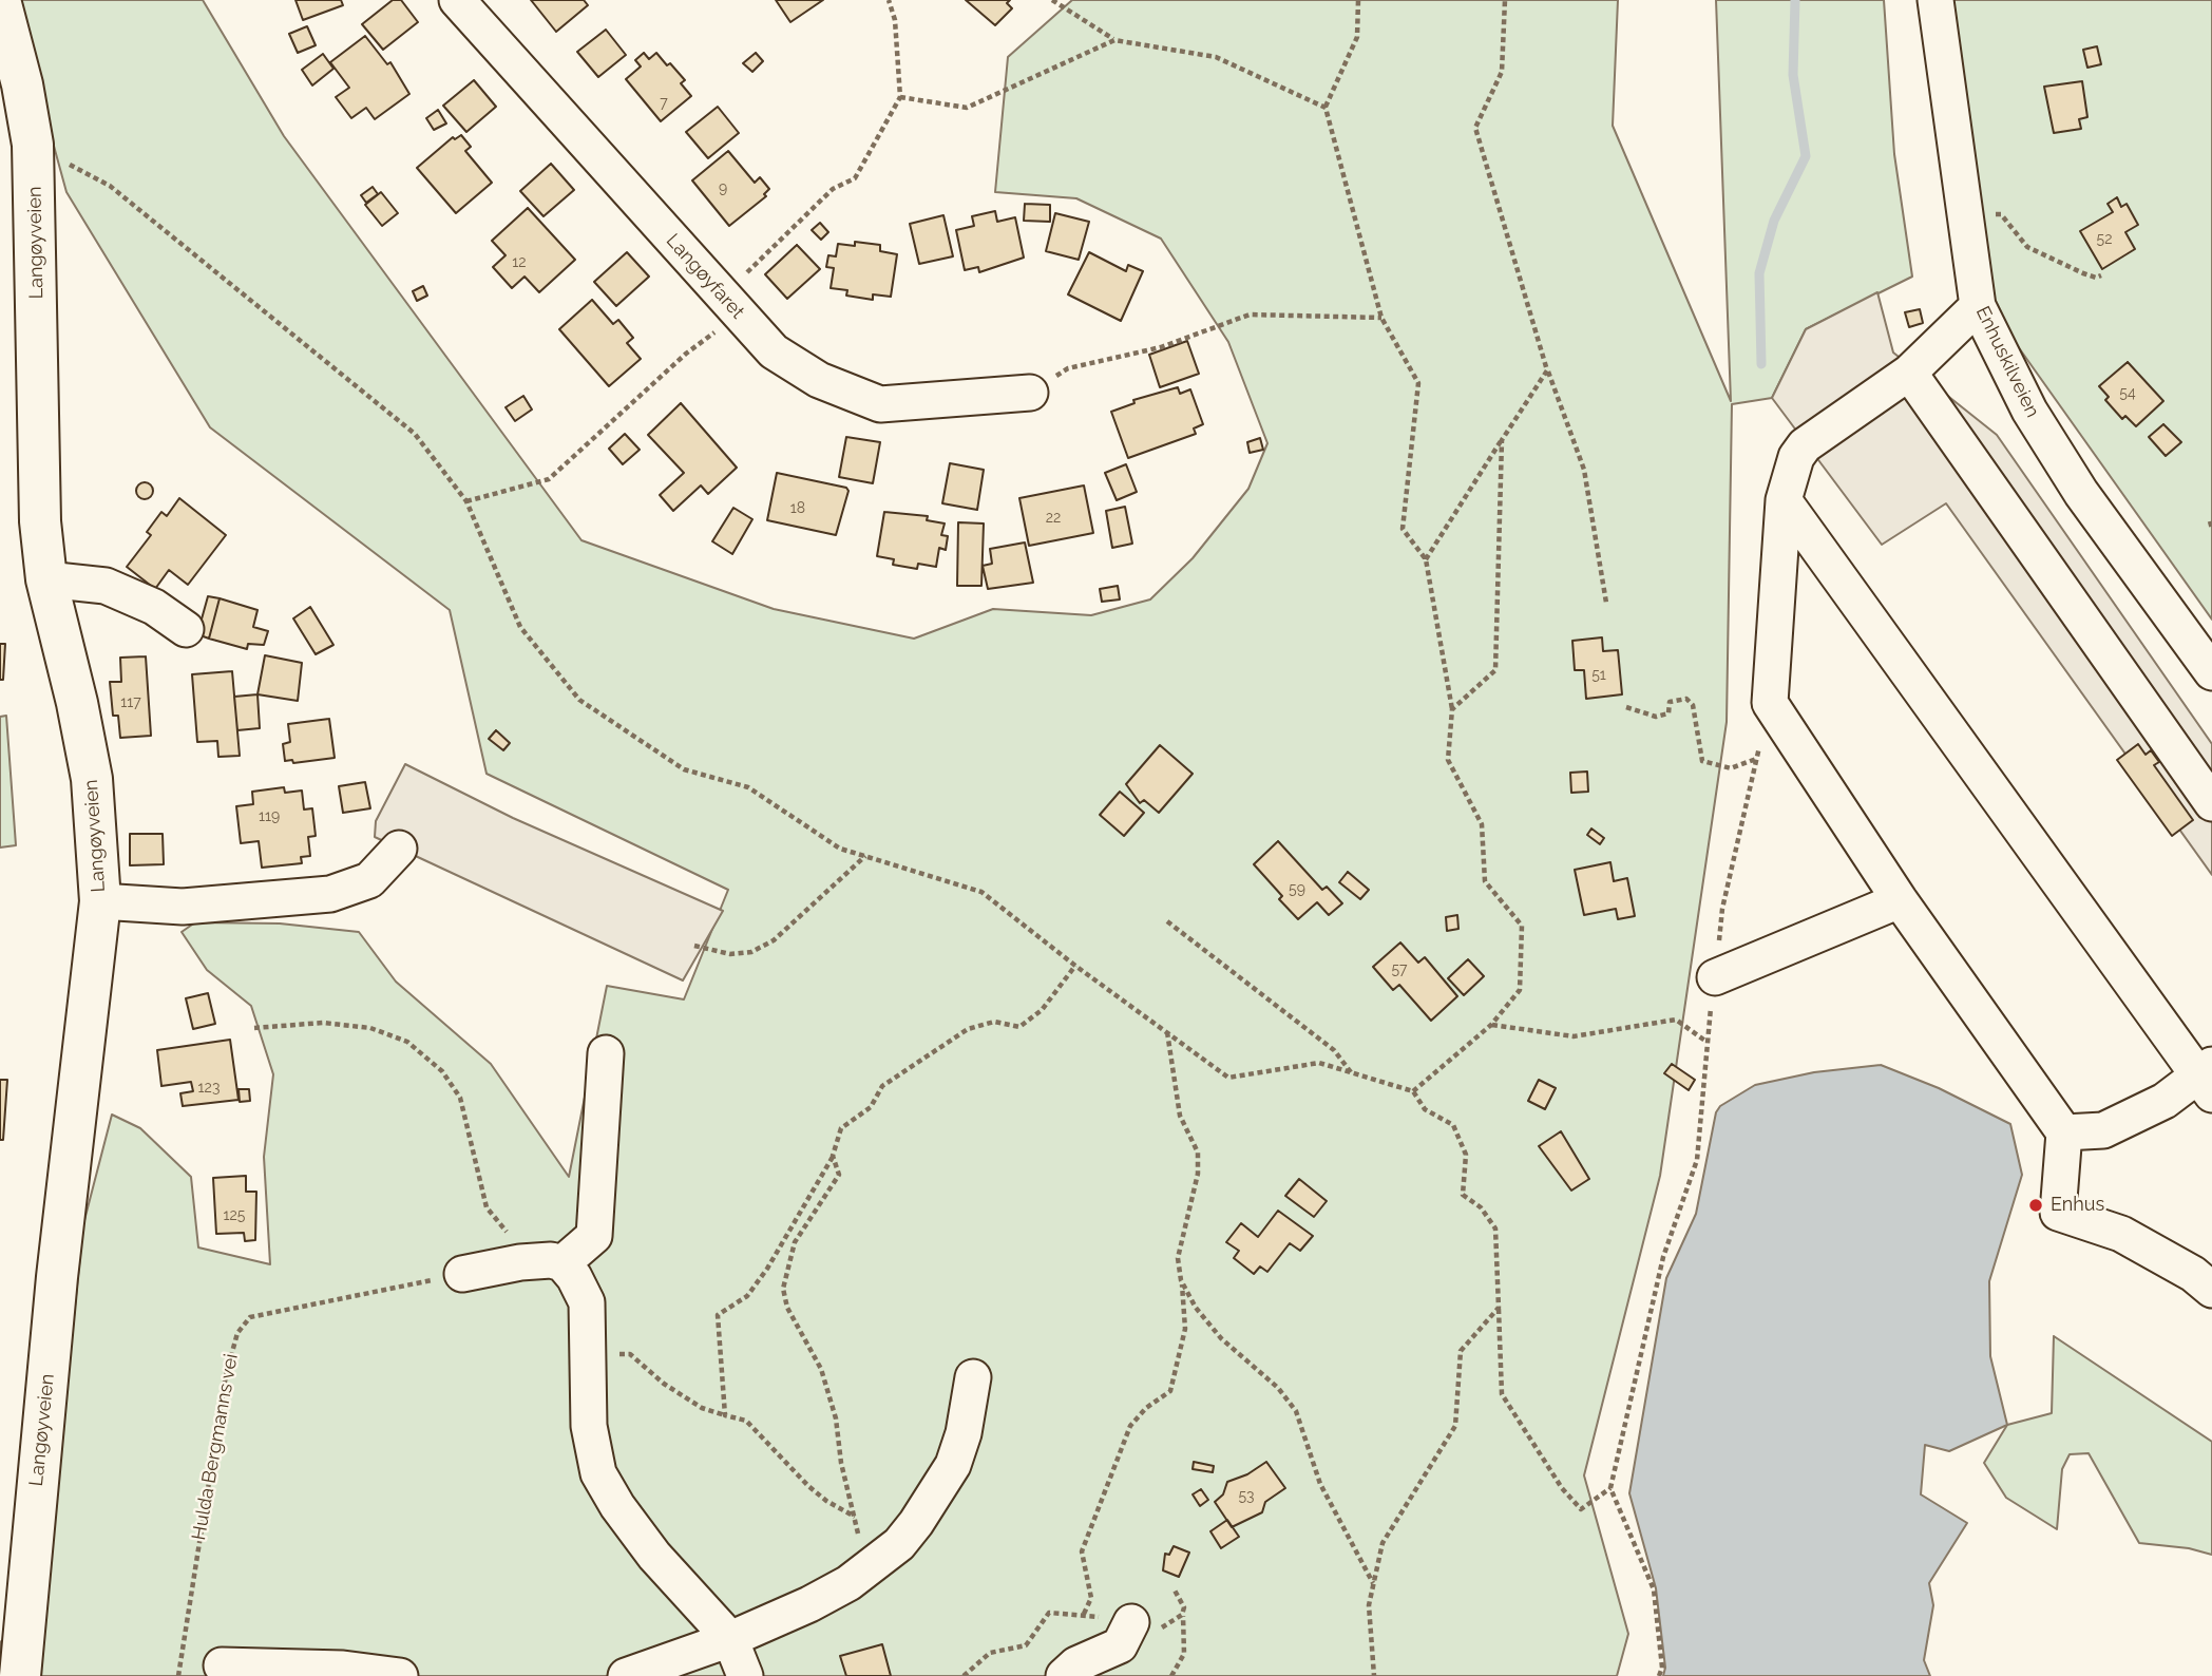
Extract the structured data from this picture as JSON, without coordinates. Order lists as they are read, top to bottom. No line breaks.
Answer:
{"streets":{"main road":["Langøyveien"],"street":["Langøyfaret","Enhuskilveien"],"path":["Hulda Bergmanns vei"]},"places":["Enhus"],"house_numbers":["7","9","52","12","54","18","22","51","117","119","59","57","123","125","53"]}
